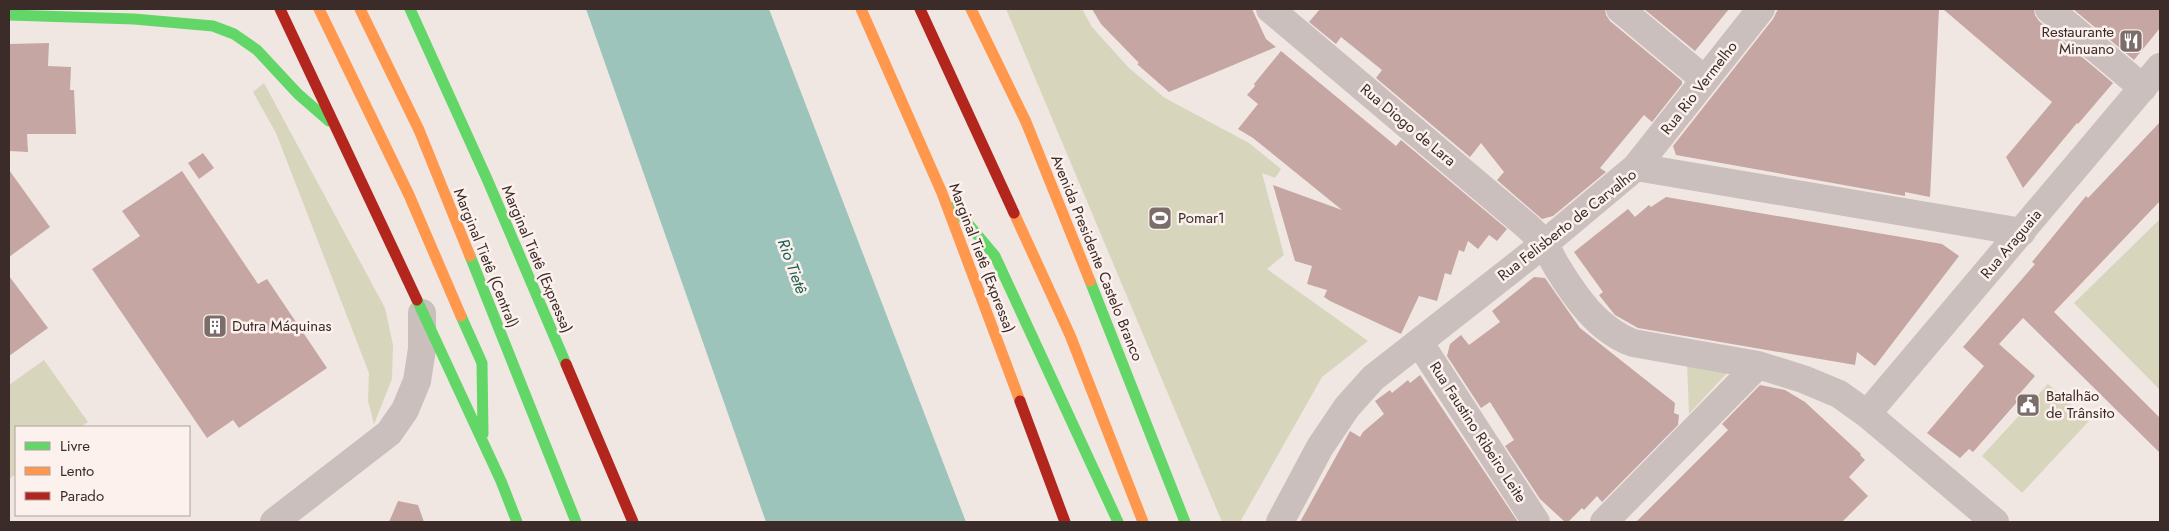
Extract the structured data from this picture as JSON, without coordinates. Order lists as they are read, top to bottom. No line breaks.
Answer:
{"streets":{"highway":["Marginal Tietê (Central)","Marginal Tietê (Expressa)","Avenida Presidente Castelo Branco"],"street":["Rua Rio Vermelho","Rua Diogo de Lara","Rua Felisberto de Carvalho","Rua Araguaia","Rua Faustino Ribeiro Leite"]},"crossings":[["Rua Rio Vermelho","Rua Felisberto de Carvalho"],["Rua Diogo de Lara","Rua Felisberto de Carvalho"],["Rua Diogo de Lara","Rua Araguaia"],["Rua Felisberto de Carvalho","Rua Araguaia"],["Rua Felisberto de Carvalho","Rua Faustino Ribeiro Leite"]],"water":["Rio Tietê"],"places":{"restaurant":["Restaurante Minuano"],"sports":["Pomar1"],"building":["Dutra Máquinas"],"public building":["Batalhão de Trânsito"]},"legend":["Livre","Lento","Parado"]}
